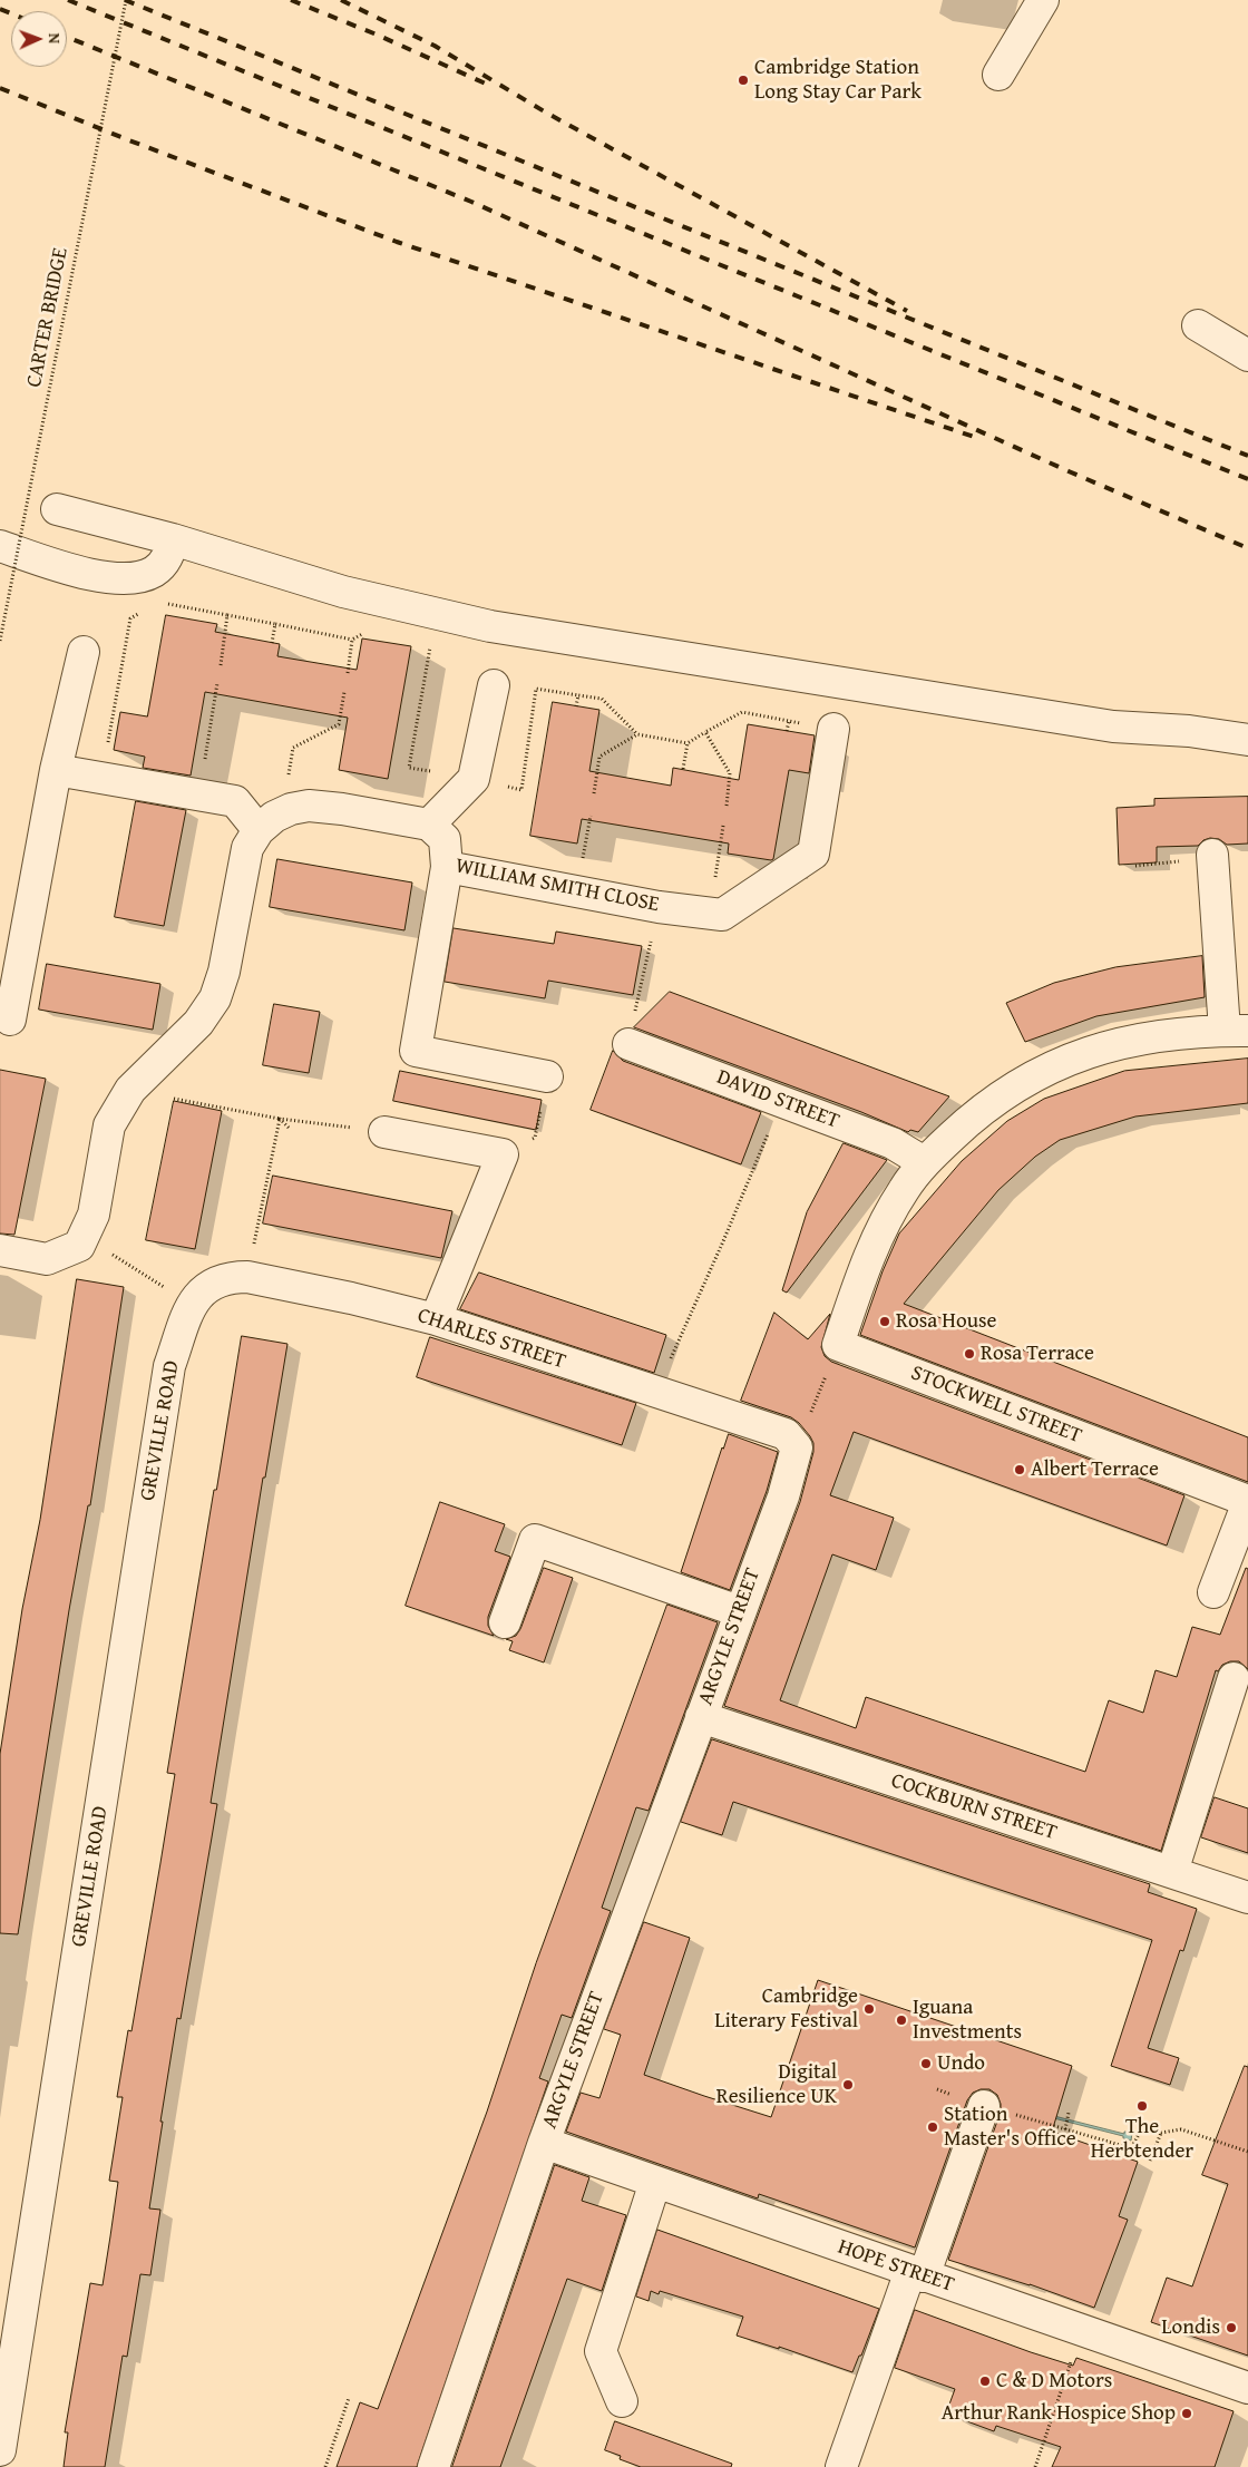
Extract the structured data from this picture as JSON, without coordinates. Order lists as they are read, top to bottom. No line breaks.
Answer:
{"streets":{"street":["WILLIAM SMITH CLOSE","DAVID STREET","CHARLES STREET","STOCKWELL STREET","GREVILLE ROAD","ARGYLE STREET","COCKBURN STREET","HOPE STREET"],"path":["CARTER BRIDGE"]},"crossings":[["CHARLES STREET","GREVILLE ROAD"],["CHARLES STREET","ARGYLE STREET"],["ARGYLE STREET","COCKBURN STREET"],["ARGYLE STREET","HOPE STREET"]],"places":["Cambridge Station Long Stay Car Park","Rosa House","Rosa Terrace","Albert Terrace","Cambridge Literary Festival","Iguana Investments","Undo","Digital Resilience UK","The Herbtender","Station Master's Office","Londis","C & D Motors","Arthur Rank Hospice Shop"],"north":"right"}
